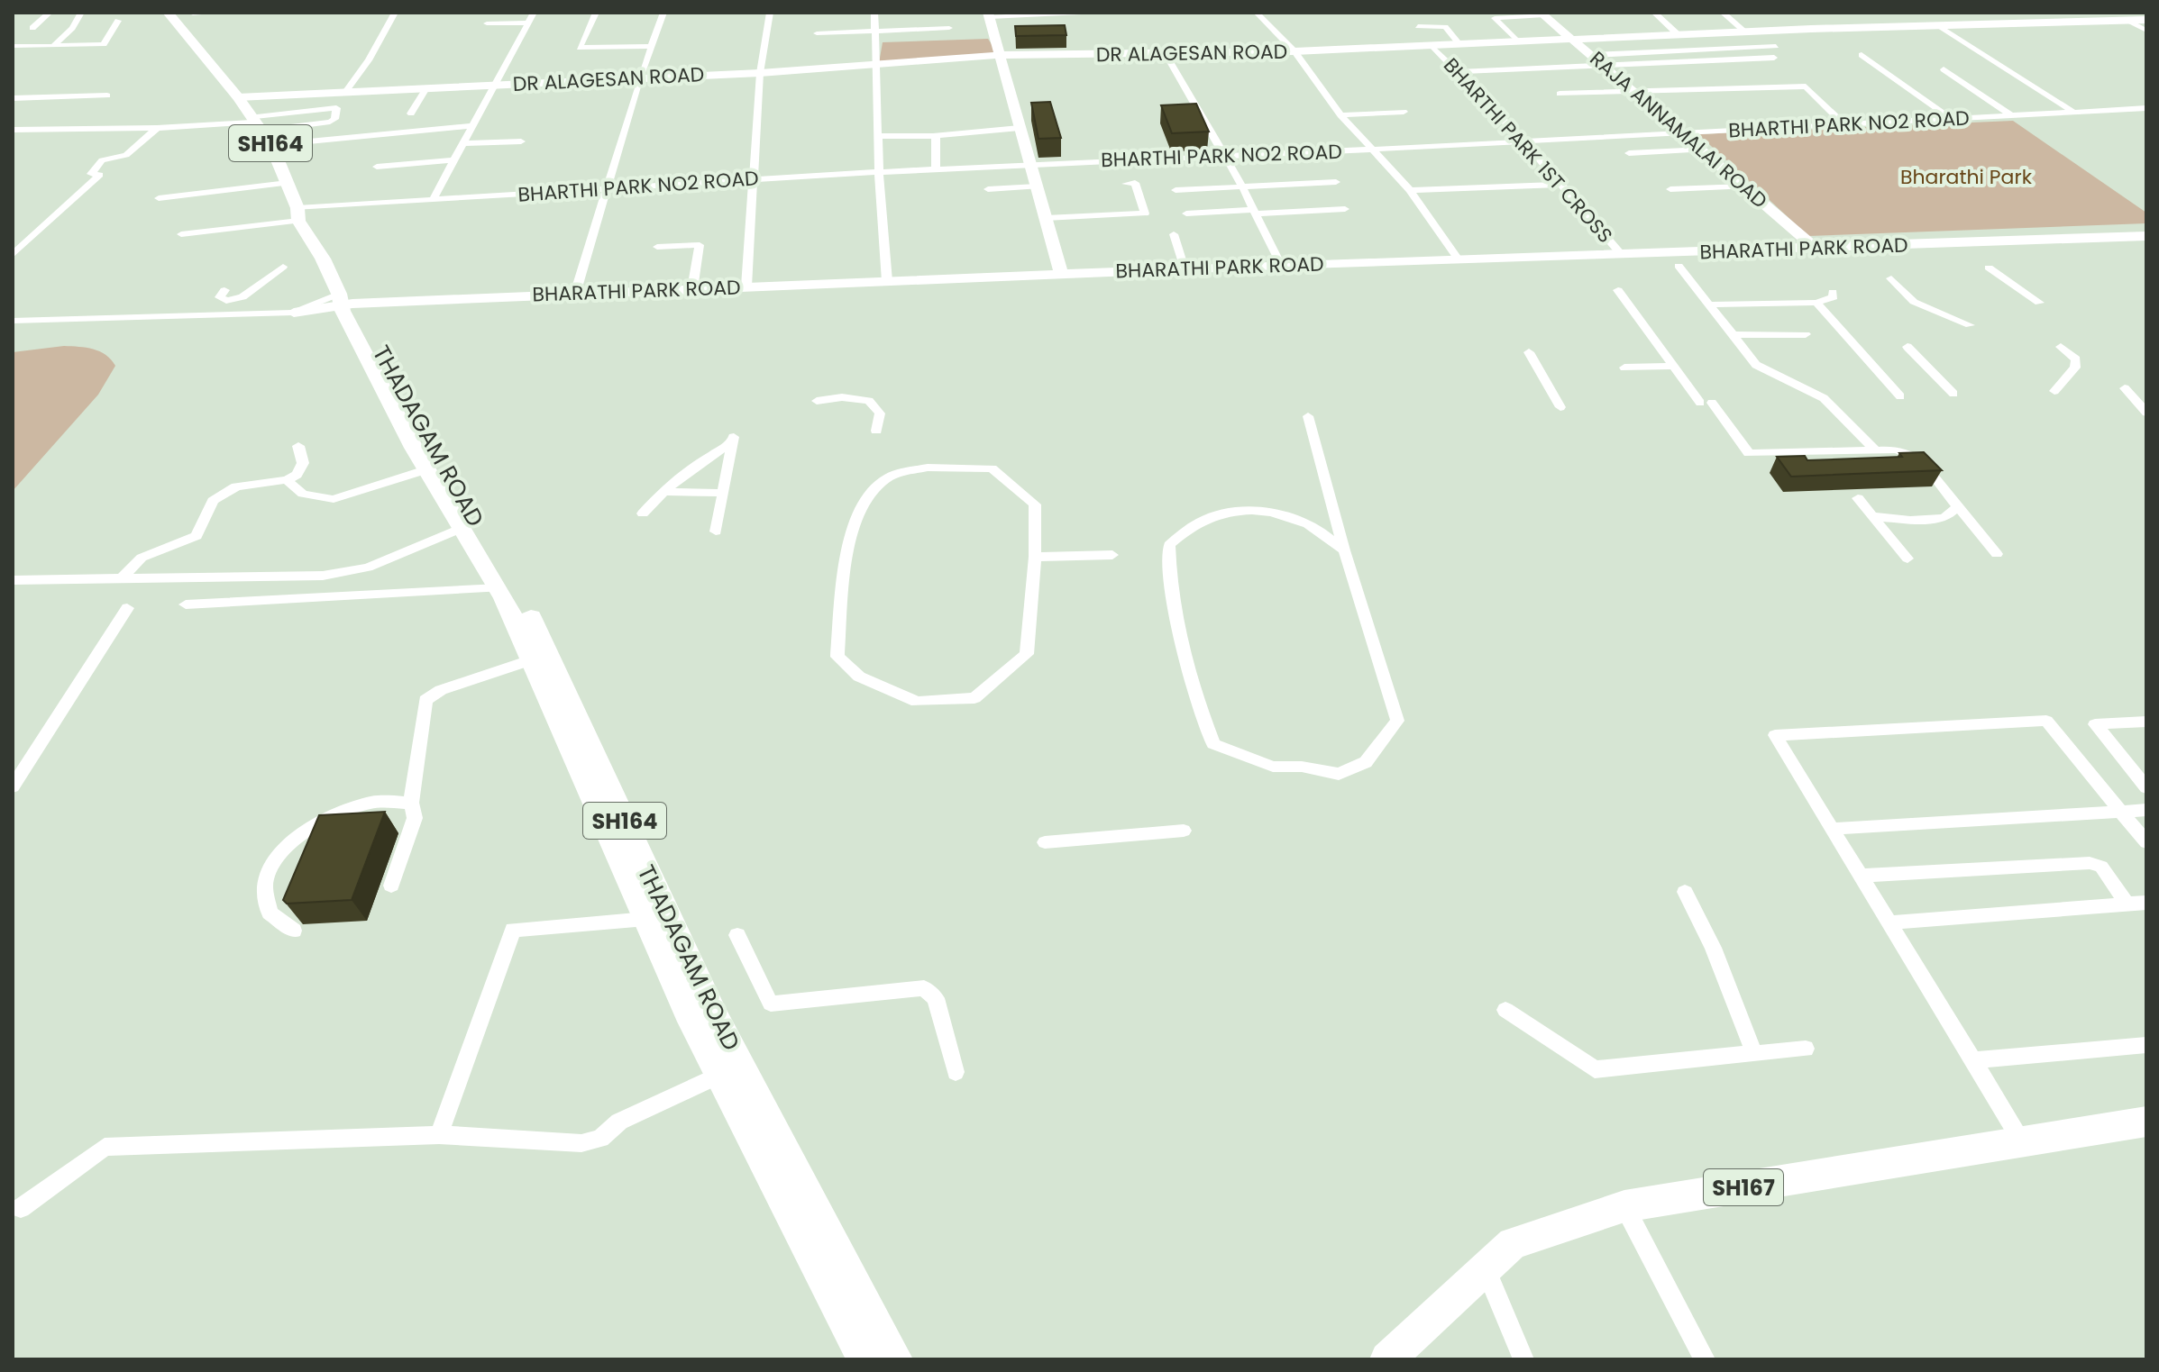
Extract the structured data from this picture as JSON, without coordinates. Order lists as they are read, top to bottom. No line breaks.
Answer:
{"streets":{"main road":["SH164","THADAGAM ROAD","SH167"],"street":["DR ALAGESAN ROAD","BHARTHI PARK NO2 ROAD","RAJA ANNAMALAI ROAD","BHARTHI PARK 1ST CROSS","BHARATHI PARK ROAD"]},"crossings":[["DR ALAGESAN ROAD","RAJA ANNAMALAI ROAD"],["DR ALAGESAN ROAD","BHARTHI PARK 1ST CROSS"],["DR ALAGESAN ROAD","THADAGAM ROAD"],["BHARTHI PARK NO2 ROAD","RAJA ANNAMALAI ROAD"],["BHARTHI PARK NO2 ROAD","BHARTHI PARK 1ST CROSS"],["BHARTHI PARK NO2 ROAD","THADAGAM ROAD"],["RAJA ANNAMALAI ROAD","BHARATHI PARK ROAD"],["BHARTHI PARK 1ST CROSS","BHARATHI PARK ROAD"],["BHARATHI PARK ROAD","THADAGAM ROAD"]],"parks":["Bharathi Park"]}
